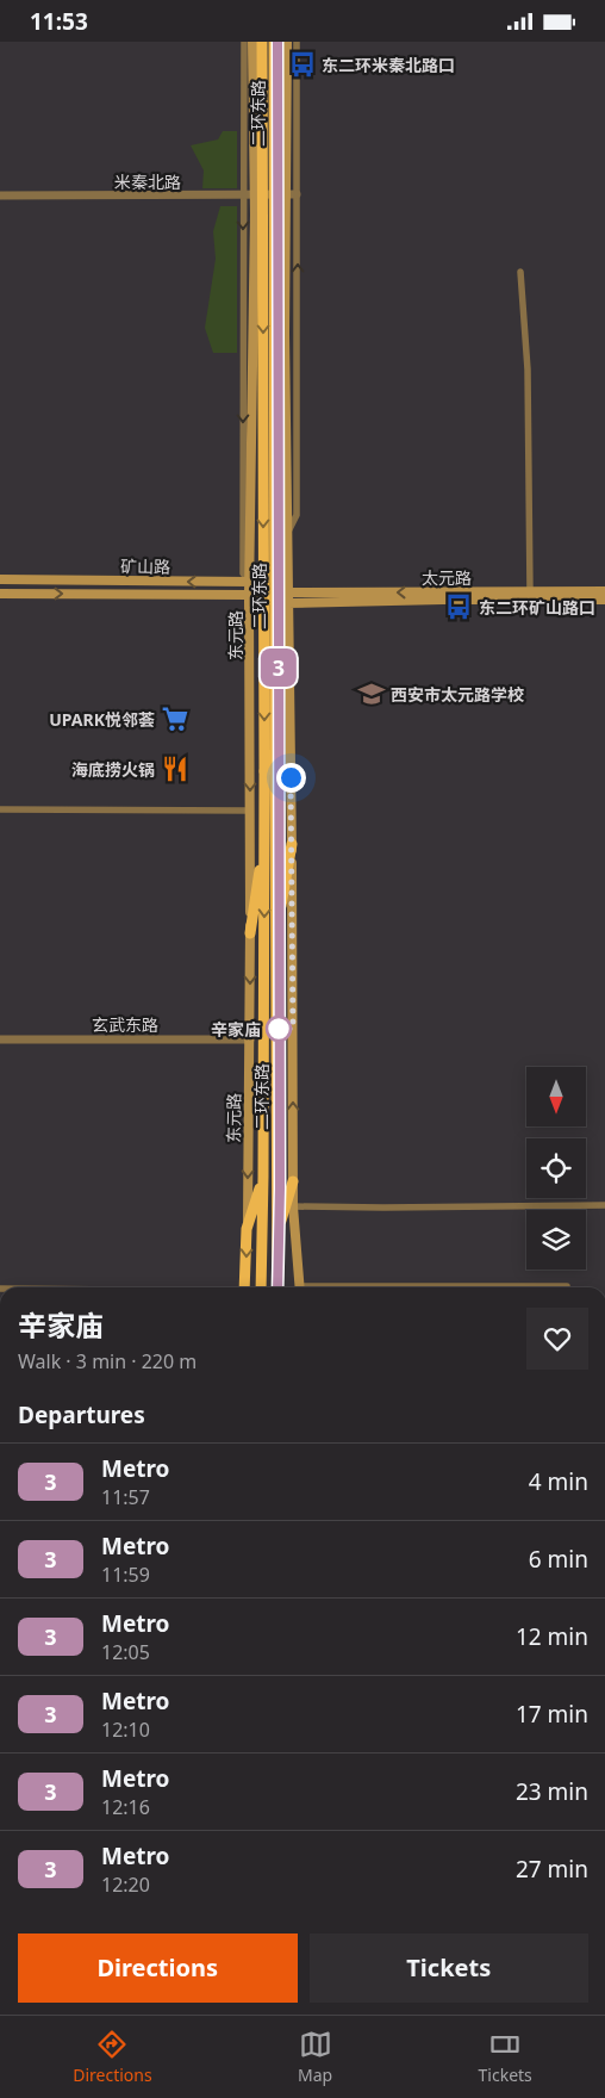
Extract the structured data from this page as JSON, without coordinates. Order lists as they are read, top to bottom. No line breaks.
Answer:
{"streets":{"highway":["二环东路"],"main road":["矿山路","太元路","东元路"],"street":["米秦北路","玄武东路"]},"crossings":[["米秦北路","东元路"],["矿山路","太元路"],["矿山路","东元路"],["东元路","玄武东路"]],"places":{"bus stop":["东二环米秦北路口","东二环矿山路口"],"school or university":["西安市太元路学校"],"supermarket":["UPARK悦邻荟"],"restaurant":["海底捞火锅"],"other":["辛家庙"]},"lines":["metro line 3"],"north":"bottom","page":{"status":"11:53","on_map":"3","heading":[["辛家庙","Walk · 3 min · 220 m"],"Departures"],"list":[{"mark":"3","name":"Metro","note":"11:57","value":"4 min"},{"mark":"3","name":"Metro","note":"11:59","value":"6 min"},{"mark":"3","name":"Metro","note":"12:05","value":"12 min"},{"mark":"3","name":"Metro","note":"12:10","value":"17 min"},{"mark":"3","name":"Metro","note":"12:16","value":"23 min"},{"mark":"3","name":"Metro","note":"12:20","value":"27 min"}],"buttons":["Directions","Tickets"],"tabs":["Directions","Map","Tickets"]}}
